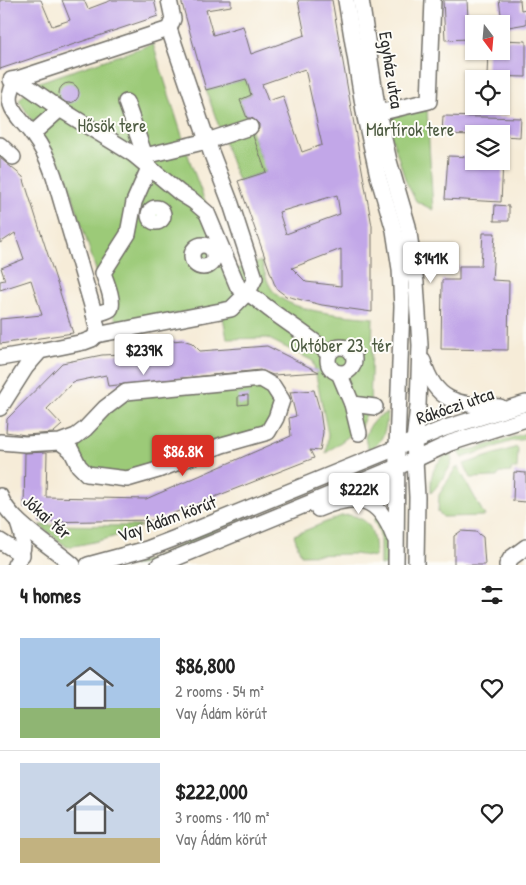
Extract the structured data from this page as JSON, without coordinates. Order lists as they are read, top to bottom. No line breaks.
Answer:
{"streets":{"street":["Egyház utca","Rákóczi utca","Jókai tér","Vay Ádám körút"]},"crossings":[["Egyház utca","Rákóczi utca"],["Egyház utca","Vay Ádám körút"],["Rákóczi utca","Vay Ádám körút"]],"parks":["Hősök tere","Mártírok tere","Október 23. tér"],"north":"bottom","page":{"price":["$141K","$239K","$86.8K","$222K"],"heading":"4 homes","list":[{"name":"$86,800","note":"2 rooms · 54 m² · Vay Ádám körút"},{"name":"$222,000","note":"3 rooms · 110 m² · Vay Ádám körút"}]}}
